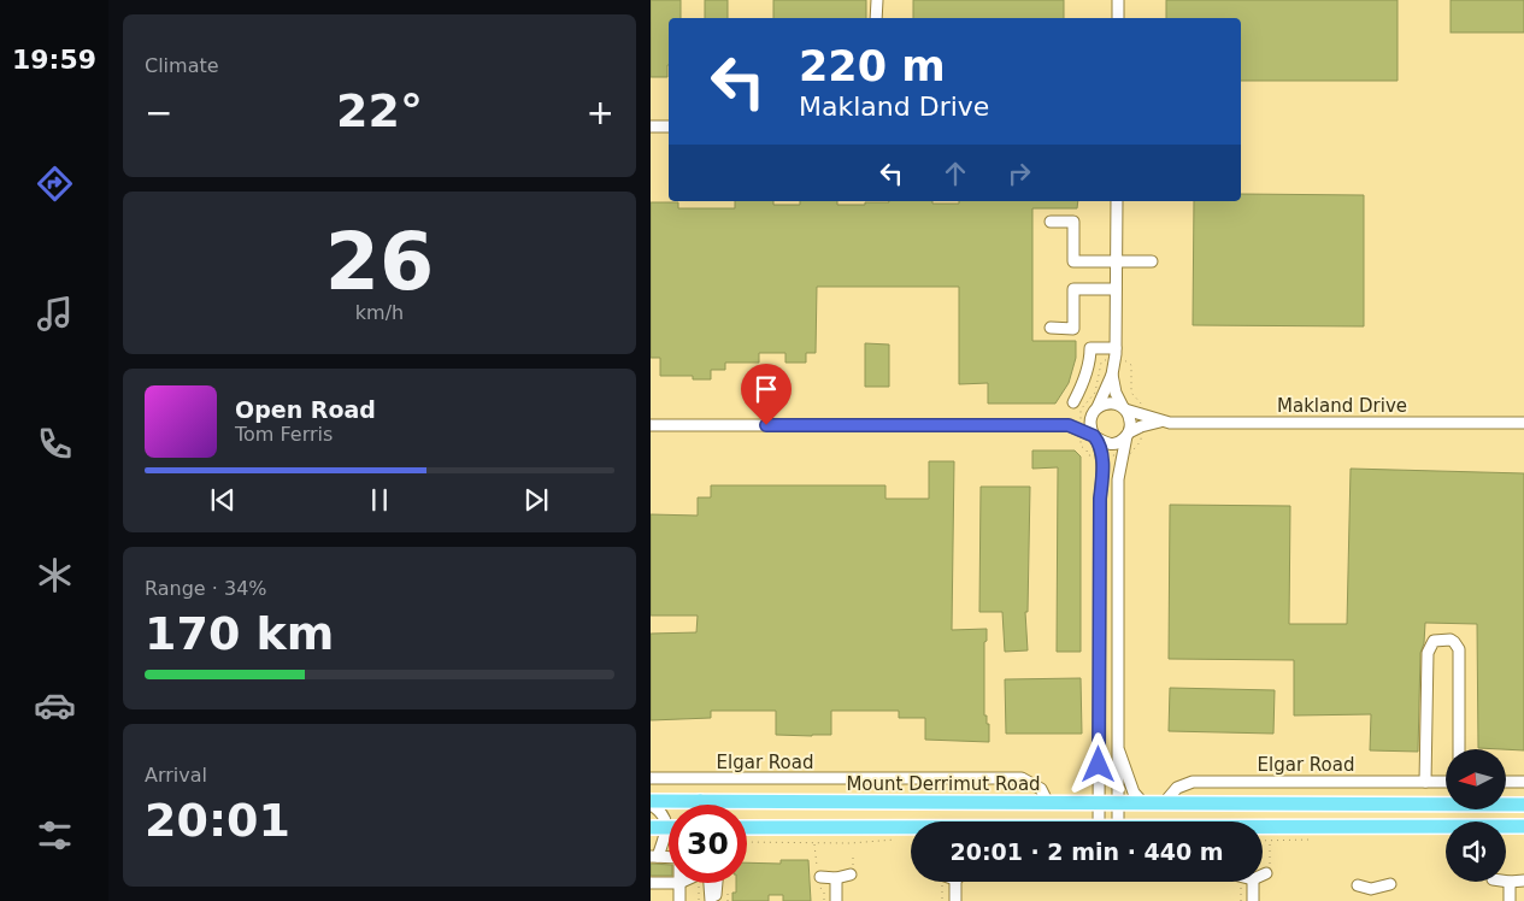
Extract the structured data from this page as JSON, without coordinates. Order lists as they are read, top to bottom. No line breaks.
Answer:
{"streets":{"main road":["Mount Derrimut Road"],"street":["Makland Drive","Elgar Road"]},"crossings":[["Elgar Road","Mount Derrimut Road"]],"north":"left","page":{"tabs":"19:59","tile":["Climate",["26","km/h"],["Range · 34%","170 km"],["Arrival","20:01"]],"turn":["220 m","Makland Drive"],"heat":["−","22°","+"],"song":["Open Road","Tom Ferris"],"limit":"30","trip":"20:01 · 2 min · 440 m"}}
